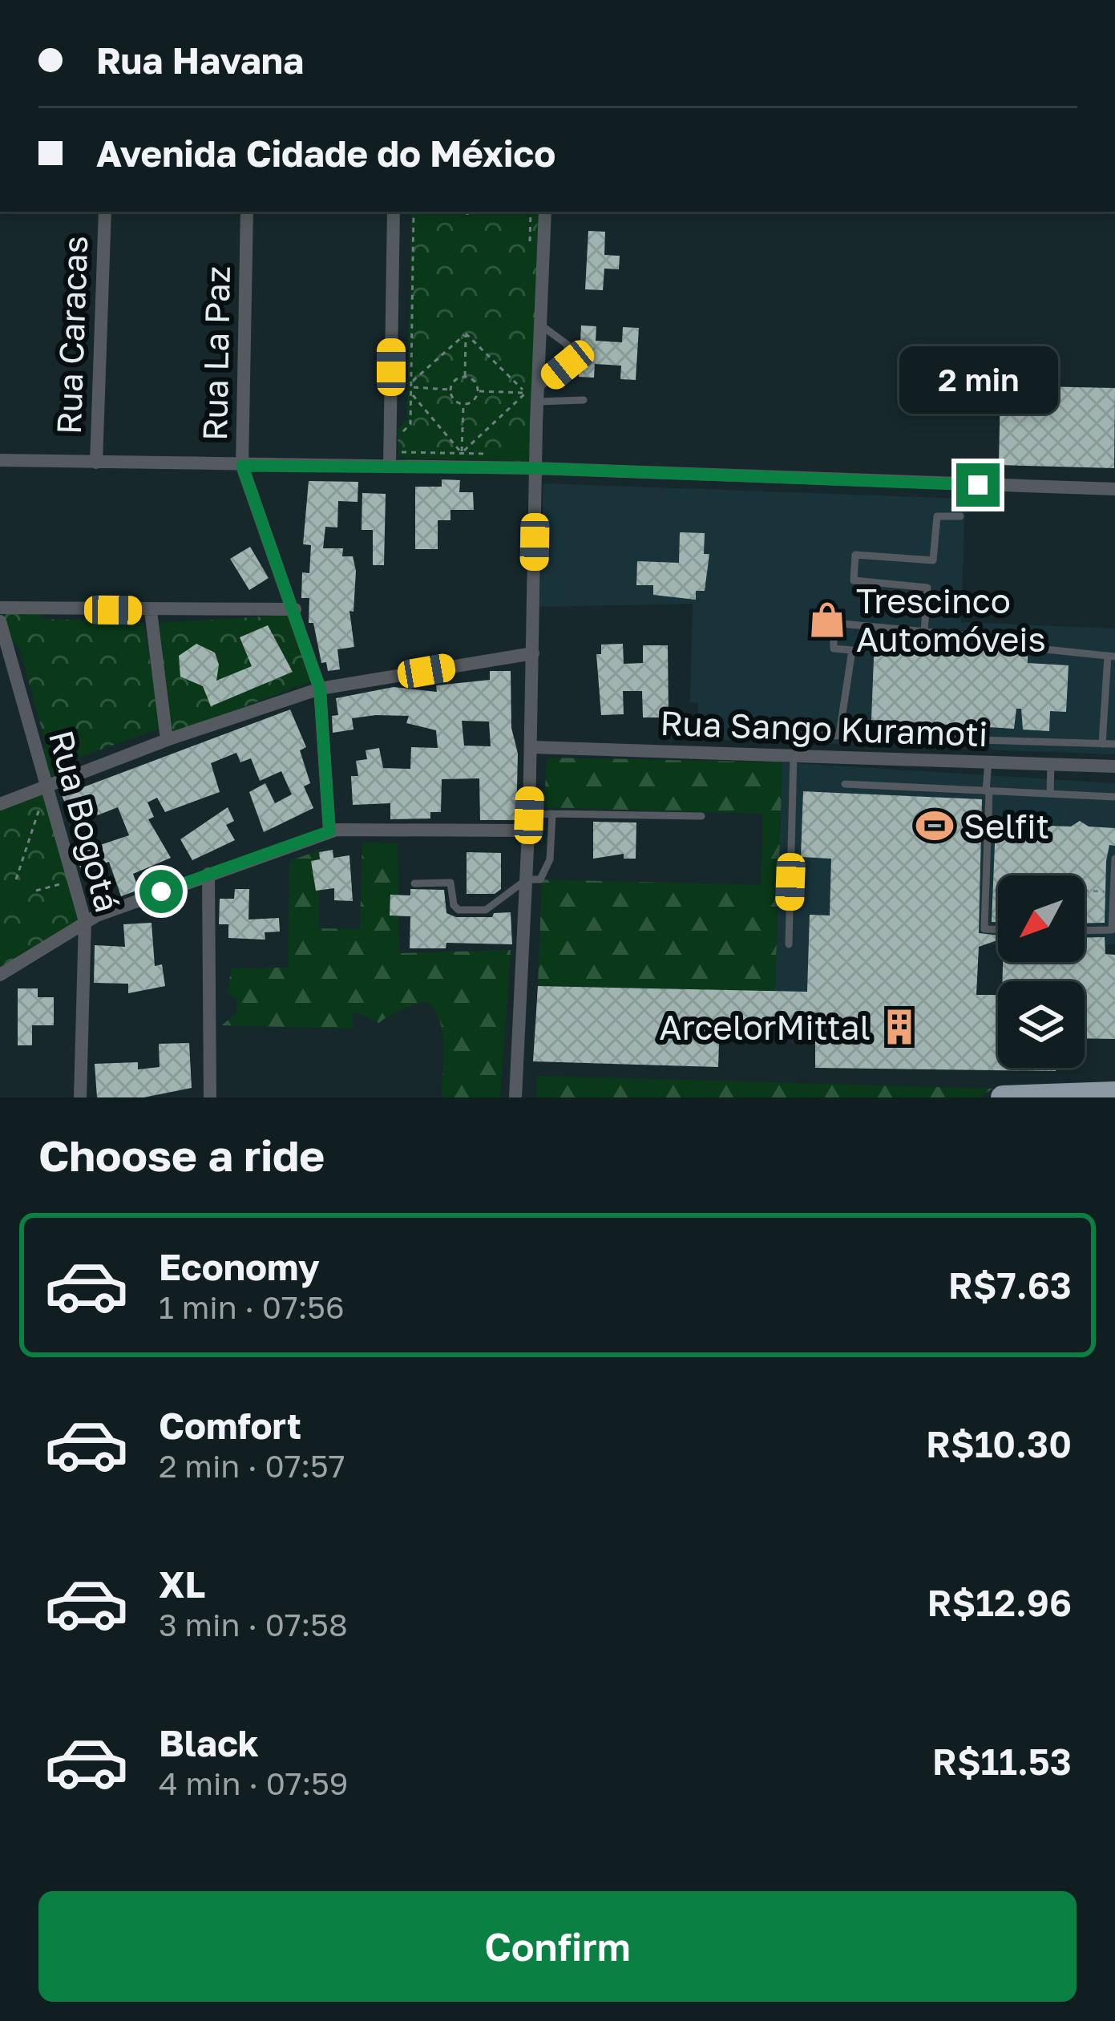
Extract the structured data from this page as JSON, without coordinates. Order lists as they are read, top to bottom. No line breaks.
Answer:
{"streets":{"street":["Rua Caracas","Rua La Paz","Rua Sango Kuramoti","Rua Bogotá"]},"places":{"shop":["Trescinco Automóveis"],"sports":["Selfit"],"building":["ArcelorMittal"]},"north":"bottom left","page":{"banner":["Rua Havana","Avenida Cidade do México"],"bubble":"2 min","heading":"Choose a ride","list":[{"name":"Economy","note":"1 min · 07:56","value":"R$7.63"},{"name":"Comfort","note":"2 min · 07:57","value":"R$10.30"},{"name":"XL","note":"3 min · 07:58","value":"R$12.96"},{"name":"Black","note":"4 min · 07:59","value":"R$11.53"}],"buttons":"Confirm"}}
